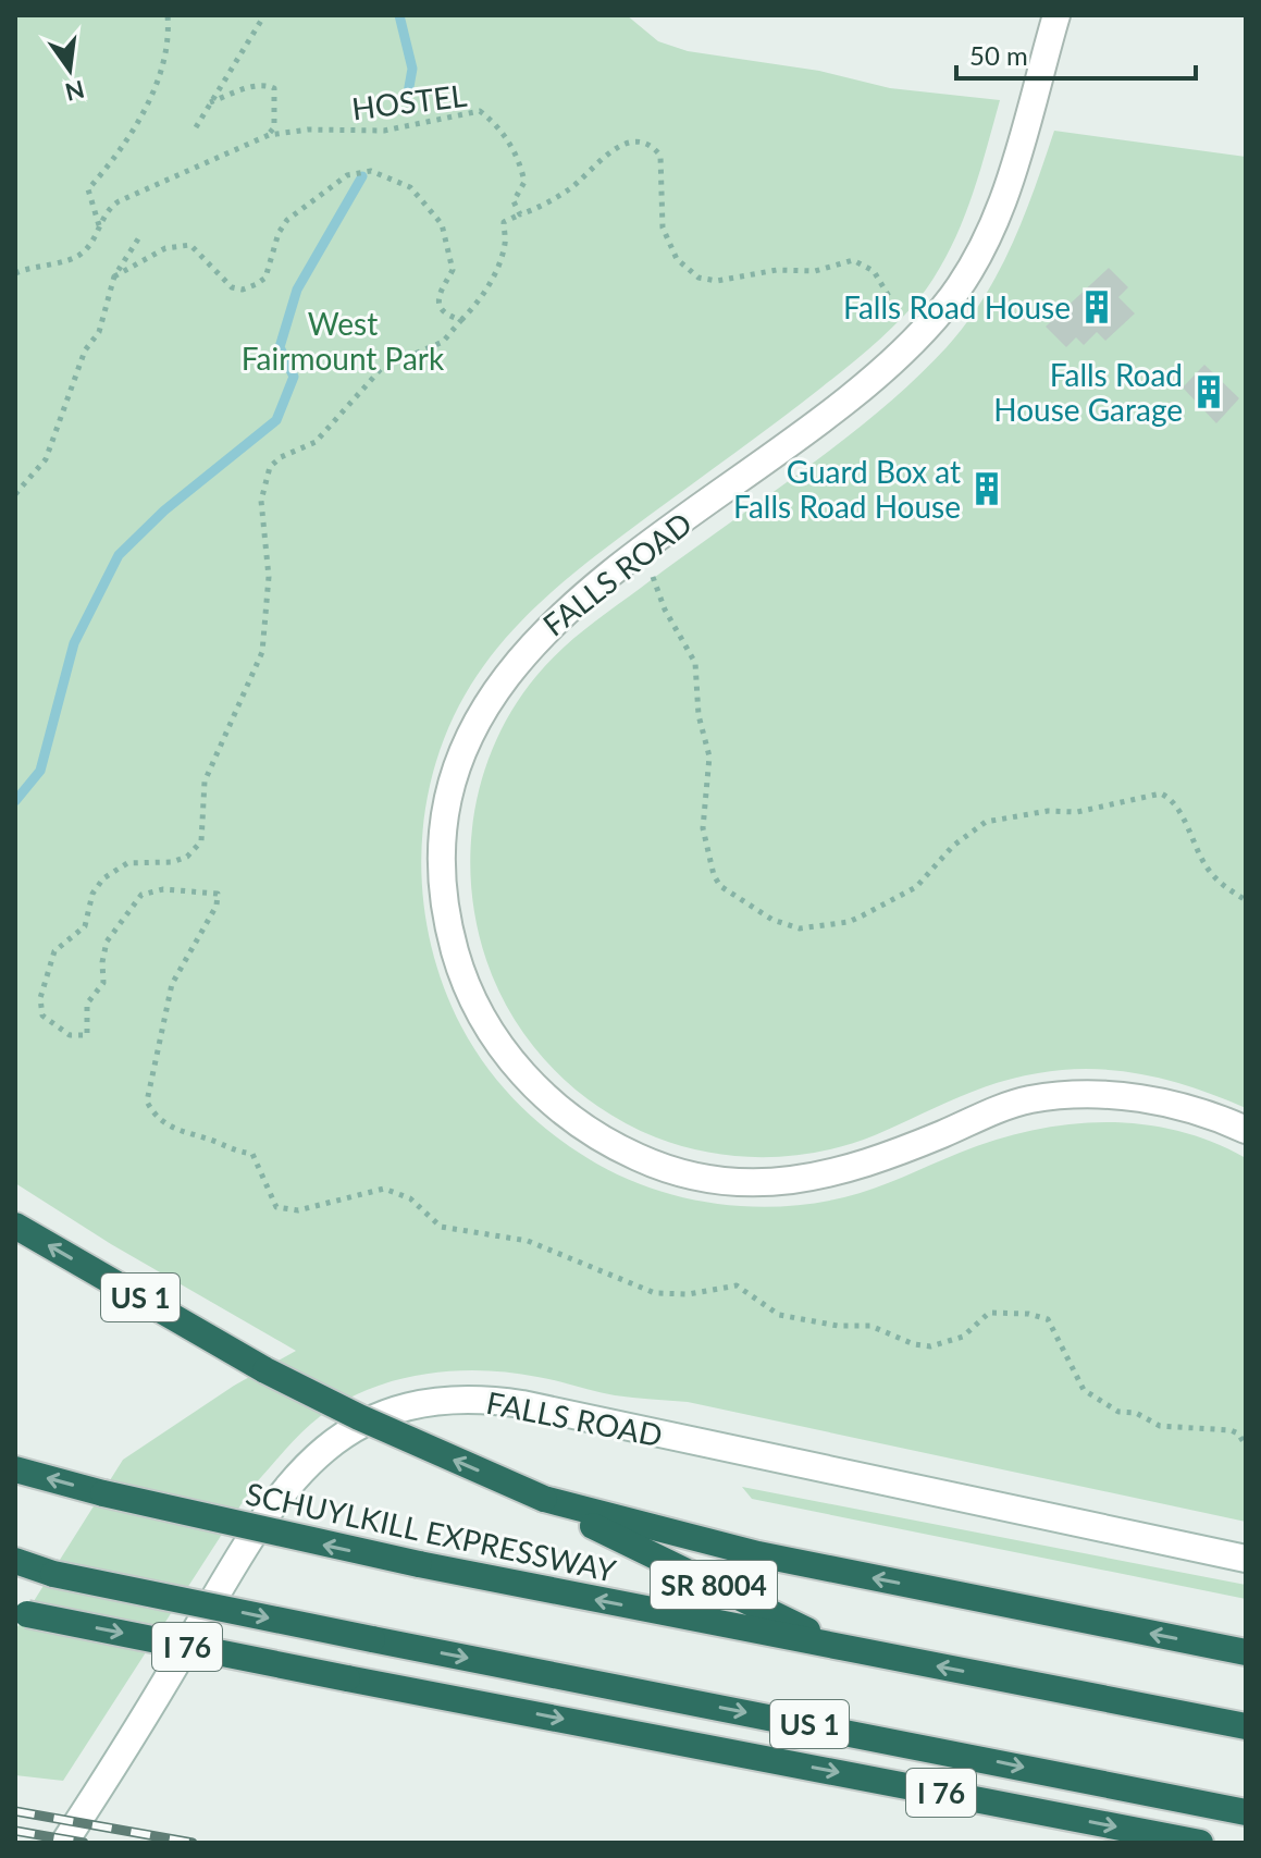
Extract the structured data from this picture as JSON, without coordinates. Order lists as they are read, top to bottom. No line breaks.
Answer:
{"streets":{"highway":["US 1","SCHUYLKILL EXPRESSWAY","SR 8004","I 76"],"street":["FALLS ROAD"],"path":["HOSTEL"]},"crossings":[["US 1","SR 8004"],["SCHUYLKILL EXPRESSWAY","SR 8004"]],"parks":["West Fairmount Park"],"places":{"building":["Falls Road House","Falls Road House Garage","Guard Box at Falls Road House"]},"scale_bar":"50 m","north":"bottom"}
